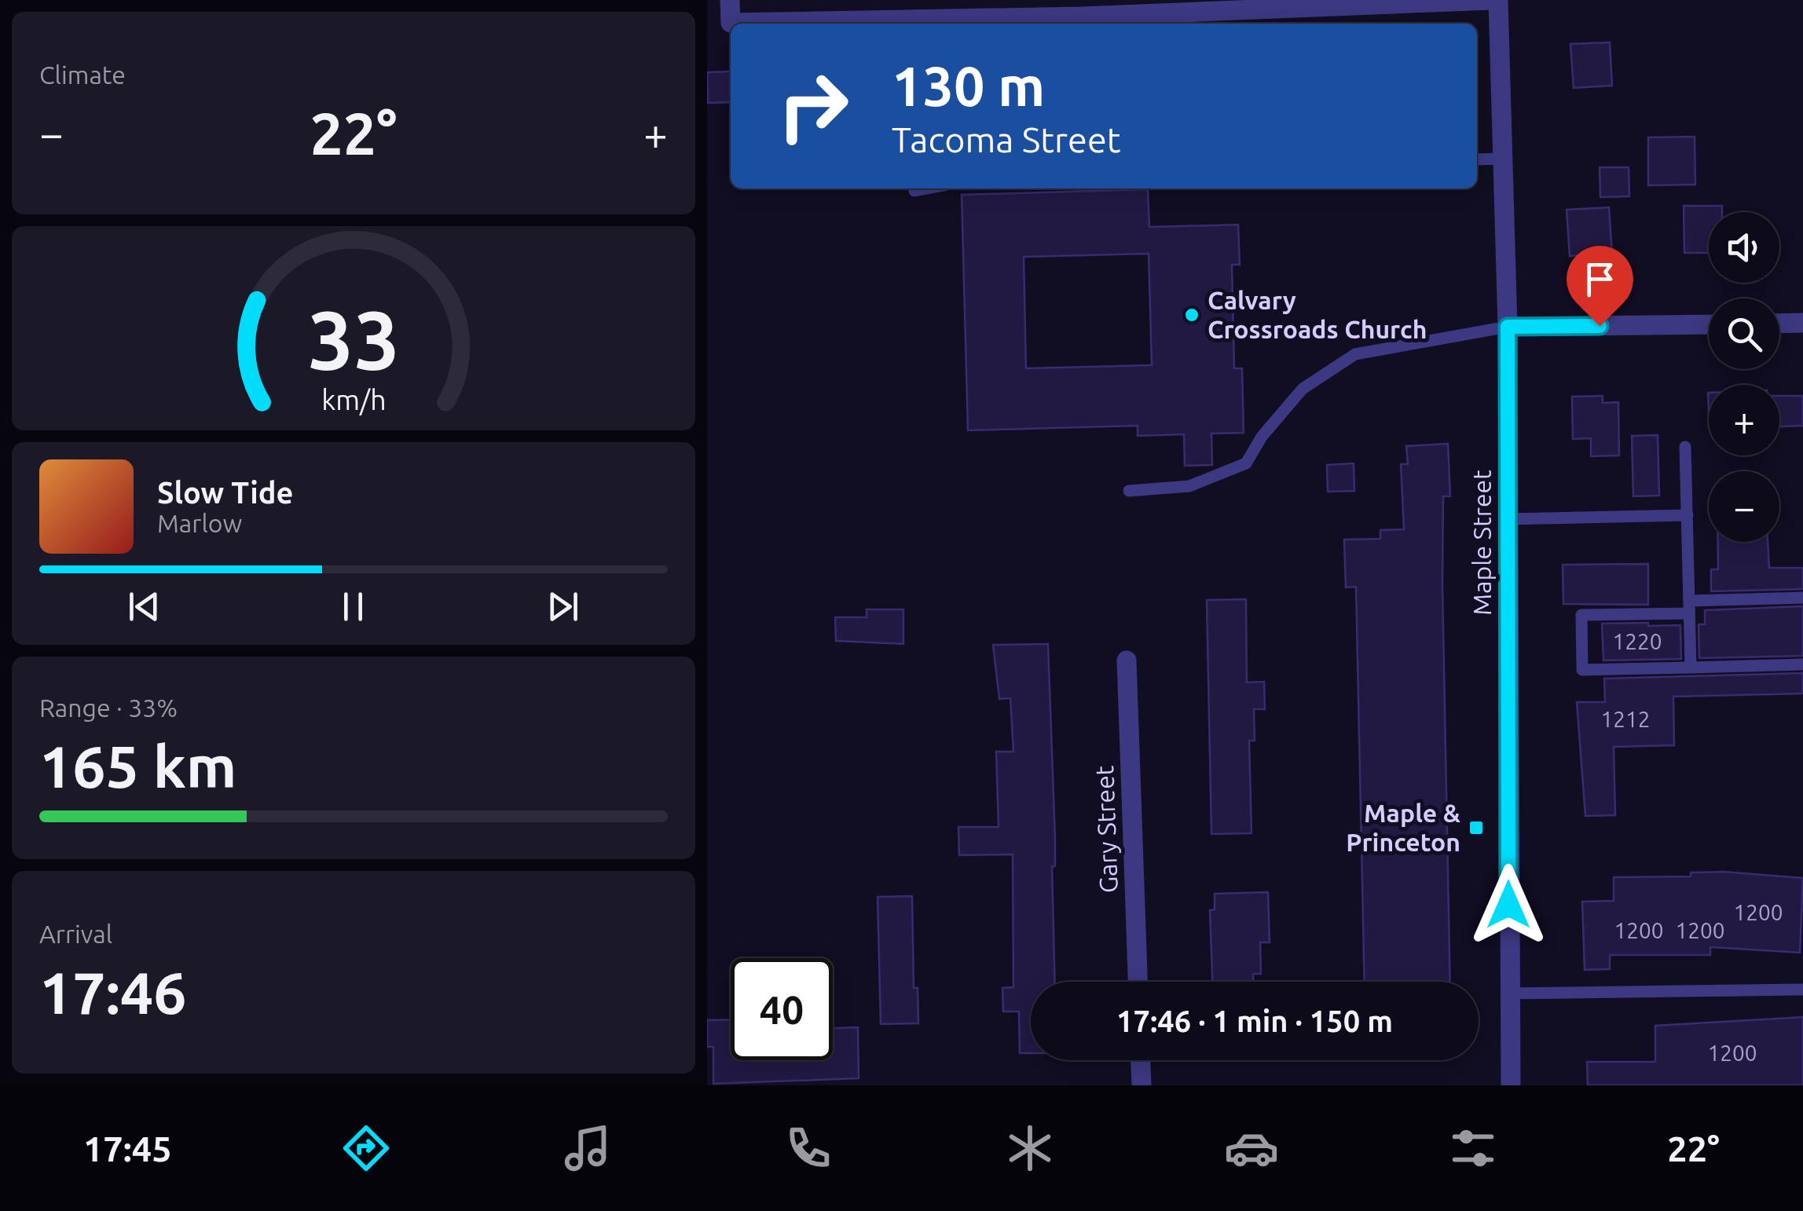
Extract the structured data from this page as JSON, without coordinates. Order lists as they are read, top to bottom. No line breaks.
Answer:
{"streets":{"street":["Maple Street","Gary Street"]},"places":{"other":["Calvary Crossroads Church"],"transit":["Maple & Princeton"]},"house_numbers":["1220","1212","1200","1200","1200","1200"],"page":{"tile":["Climate",["Range · 33%","165 km"],["Arrival","17:46"]],"turn":["130 m","Tacoma Street"],"heat":["−","22°","+"],"map_buttons":["+","−"],"song":["Slow Tide","Marlow"],"limit":"40","trip":"17:46 · 1 min · 150 m","tabs":["17:45","22°"],"gauge":["33","km/h"]}}
